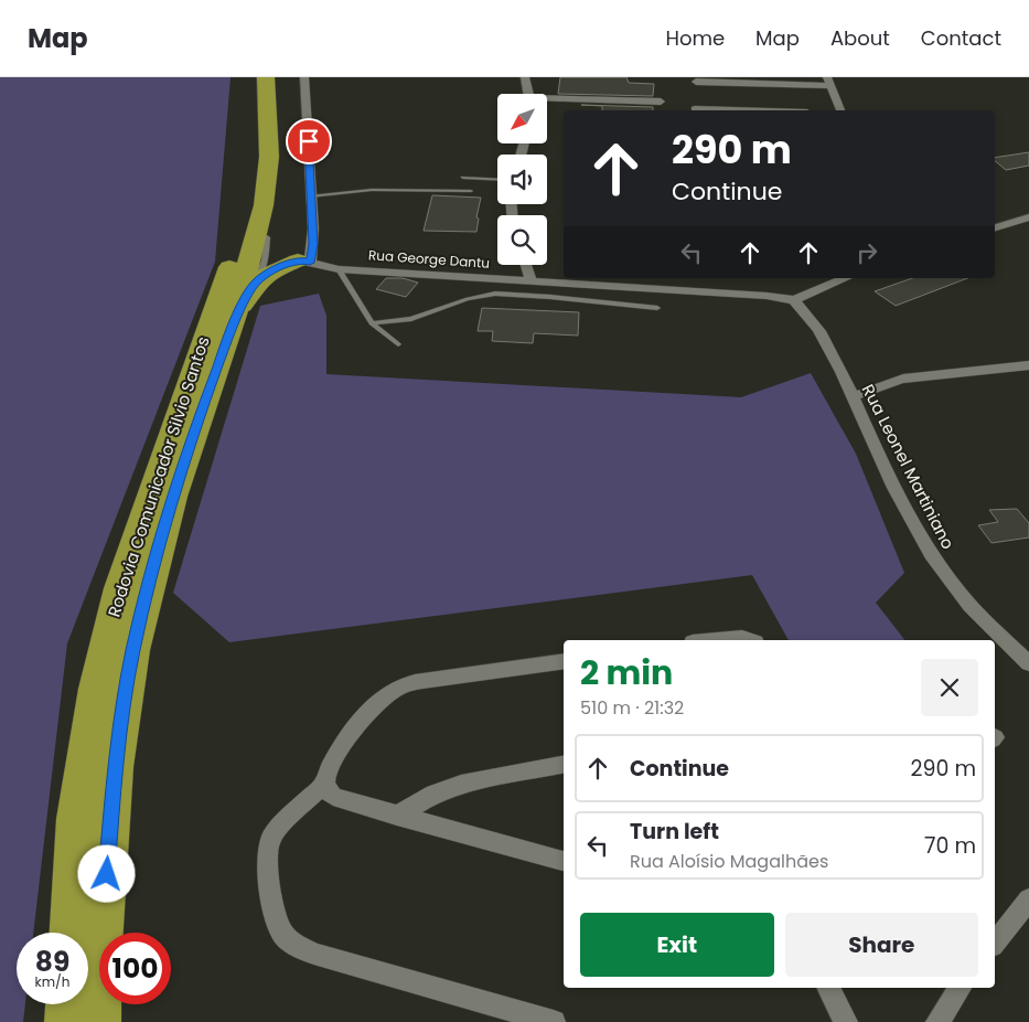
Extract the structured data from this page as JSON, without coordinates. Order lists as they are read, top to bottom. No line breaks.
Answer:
{"streets":{"highway":["Rodovia Comunicador Silvio Santos"],"street":["Rua George Dantu","Rua Leonel Martiniano"]},"crossings":[["Rua George Dantu","Rua Leonel Martiniano"]],"north":"bottom left","page":{"header":"Map","nav":["Home","Map","About","Contact"],"turn":["290 m","Continue"],"heading":["2 min","510 m · 21:32"],"list":[{"name":"Continue","value":"290 m"},{"name":"Turn left","note":"Rua Aloísio Magalhães","value":"70 m"}],"buttons":["Exit","Share"],"speed":"89 km/h","limit":"100"}}
